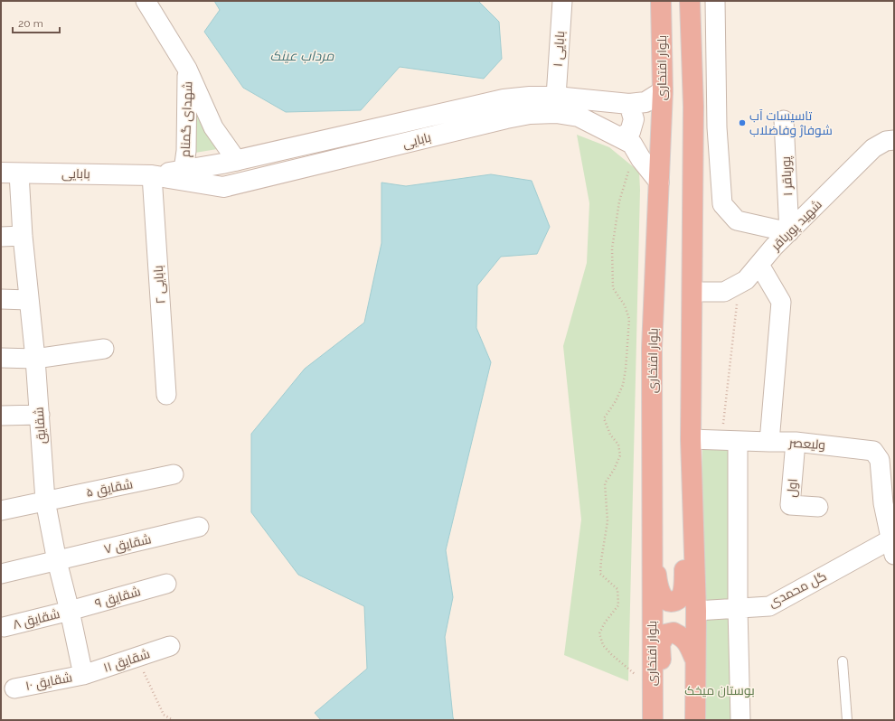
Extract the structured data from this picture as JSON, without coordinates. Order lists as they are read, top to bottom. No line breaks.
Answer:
{"streets":{"highway":["بلوار افتخاری"],"main road":["بابایی"],"street":["بابایی ۱","شهدای گمنام","پورباقر ۱","شهید پورباقر","بابایی ۲","شقایق","ولیعصر","شقایق ۵","اول","شقایق ۷","گل محمدی","شقایق ۹","شقایق ۸","شقایق ۱۱","شقایق ۱۰"]},"crossings":[["بابایی ۱","بابایی"],["بلوار افتخاری","بابایی"],["شهدای گمنام","بابایی"],["بابایی","بابایی ۲"],["بابایی","شقایق"],["پورباقر ۱","شهید پورباقر"],["شقایق","شقایق ۵"],["شقایق","شقایق ۷"],["شقایق","شقایق ۹"],["شقایق","شقایق ۸"],["شقایق","شقایق ۱۱"],["شقایق","شقایق ۱۰"],["ولیعصر","اول"],["ولیعصر","گل محمدی"],["شقایق ۹","شقایق ۸"],["شقایق ۱۱","شقایق ۱۰"]],"water":["مرداب عینک"],"parks":["بوستان میخک"],"places":["تاسیسات آب شوفاژ وفاضلاب"],"scale_bar":"20 m"}
